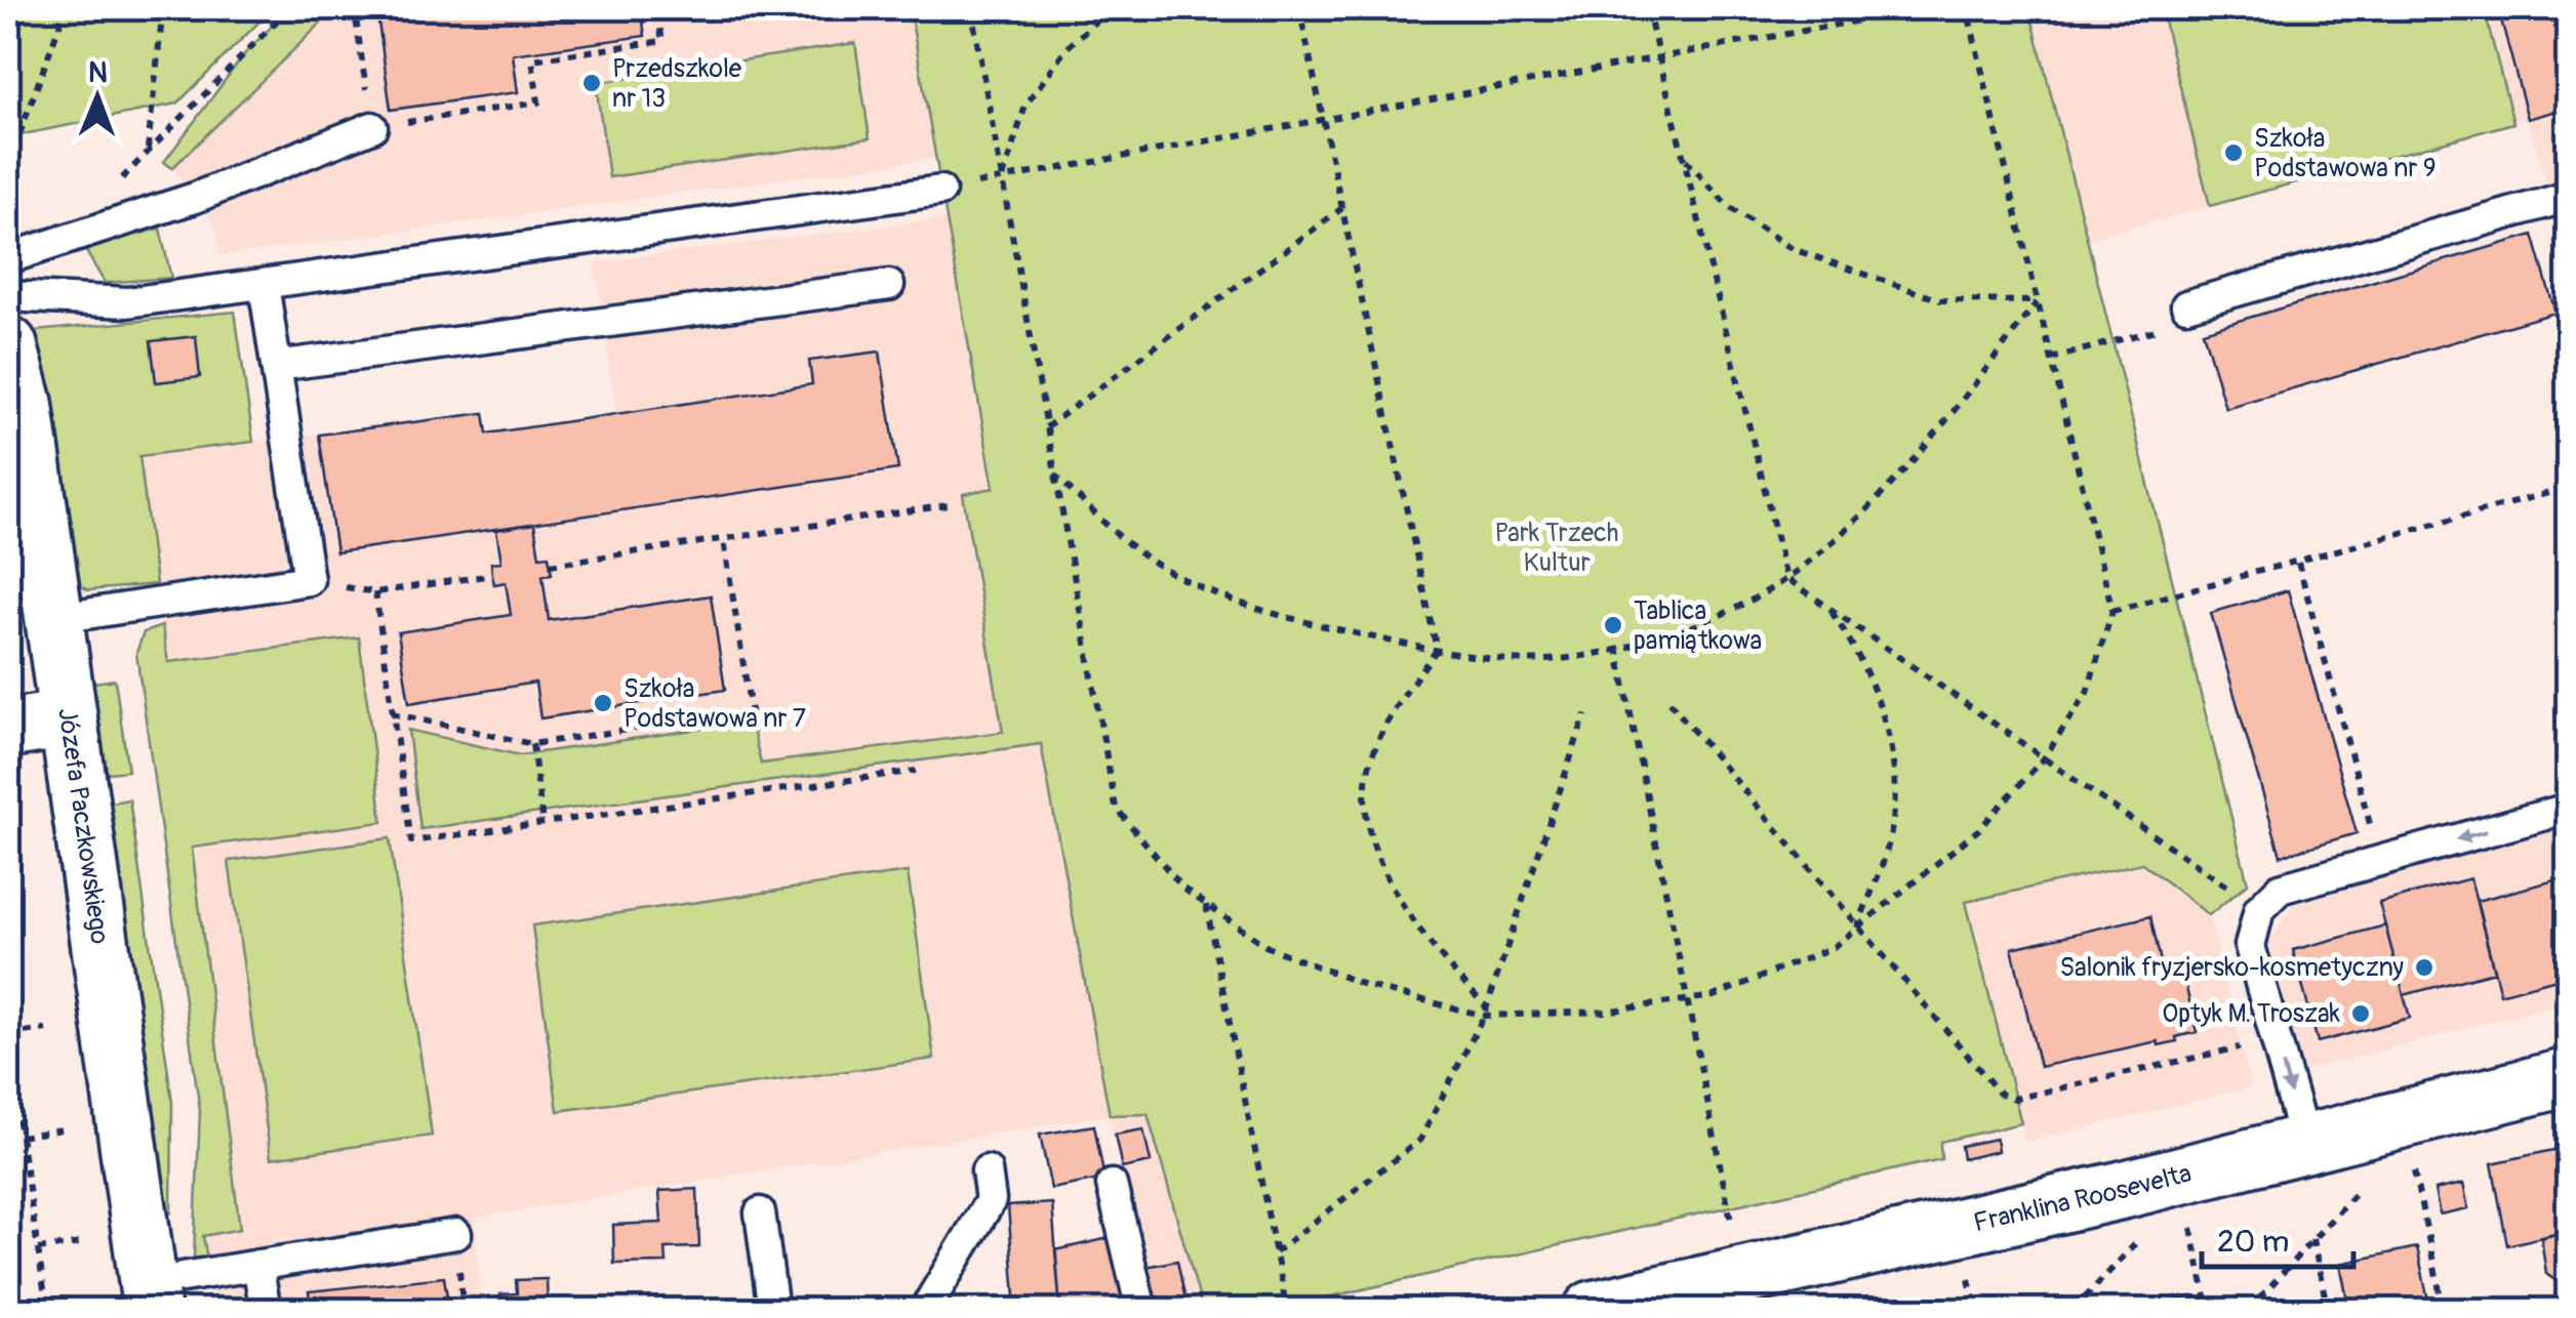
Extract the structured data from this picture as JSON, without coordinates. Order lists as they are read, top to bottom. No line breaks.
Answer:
{"streets":{"street":["Józefa Paczkowskiego","Franklina Roosevelta"]},"parks":["Park Trzech Kultur"],"places":["Przedszkole nr 13","Szkoła Podstawowa nr 9","Tablica pamiątkowa","Szkoła Podstawowa nr 7","Salonik fryzjersko-kosmetyczny","Optyk M. Troszak"],"scale_bar":"20 m","north":"top"}
